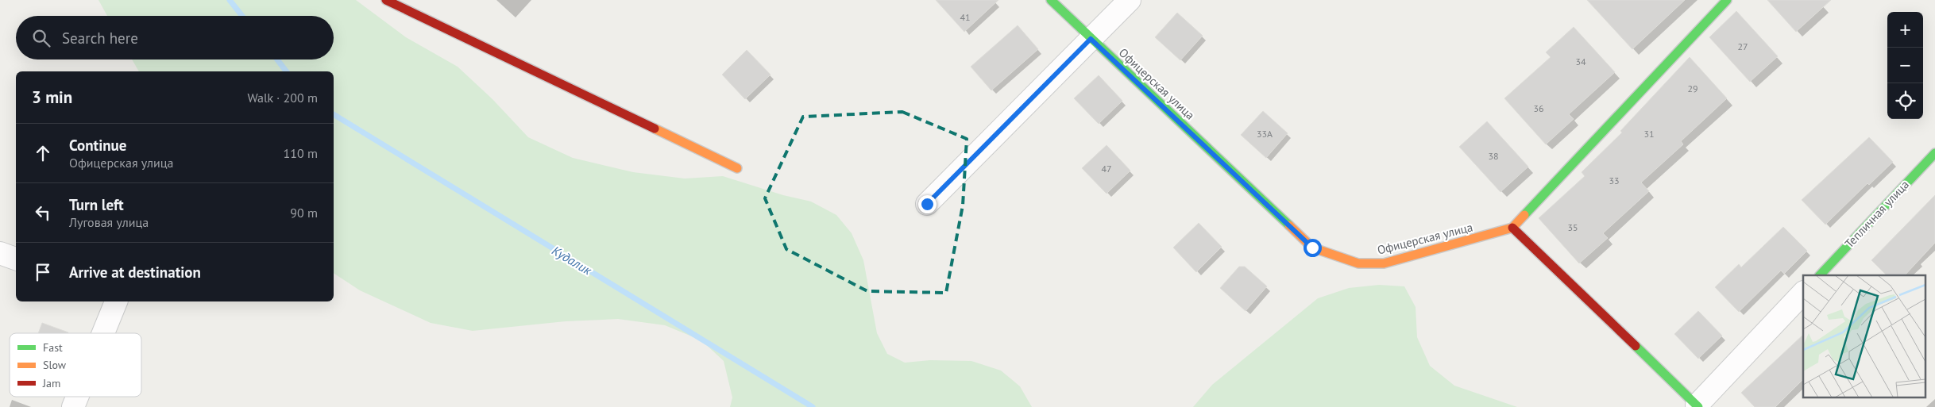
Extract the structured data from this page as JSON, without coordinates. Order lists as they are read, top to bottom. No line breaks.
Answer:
{"streets":{"street":["Офицерская улица","Тепличная улица"]},"water":["Кудалик"],"house_numbers":["41","27","34","29","36","33А","31","38","47","33","35"],"legend":["Fast","Slow","Jam"],"page":{"map_buttons":["+","−"],"search":"Search here","heading":["3 min","Walk · 200 m"],"list":[["Continue","Офицерская улица","110 m"],["Turn left","Луговая улица","90 m"],"Arrive at destination"]}}
